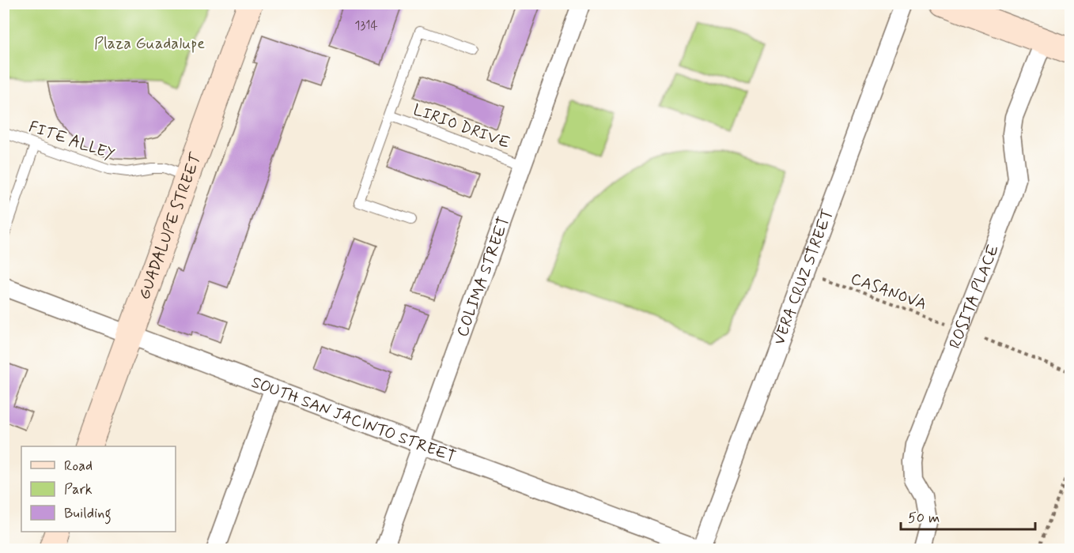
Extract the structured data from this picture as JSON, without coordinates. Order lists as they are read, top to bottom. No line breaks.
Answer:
{"streets":{"main road":["GUADALUPE STREET"],"street":["COLIMA STREET","VERA CRUZ STREET","ROSITA PLACE","SOUTH SAN JACINTO STREET"],"lane":["LIRIO DRIVE","FITE ALLEY"],"path":["CASANOVA"]},"crossings":[["LIRIO DRIVE","COLIMA STREET"],["FITE ALLEY","GUADALUPE STREET"],["GUADALUPE STREET","SOUTH SAN JACINTO STREET"],["COLIMA STREET","SOUTH SAN JACINTO STREET"],["VERA CRUZ STREET","SOUTH SAN JACINTO STREET"]],"parks":["Plaza Guadalupe"],"house_numbers":["1314"],"legend":["Road","Park","Building"],"scale_bar":"50 m"}
